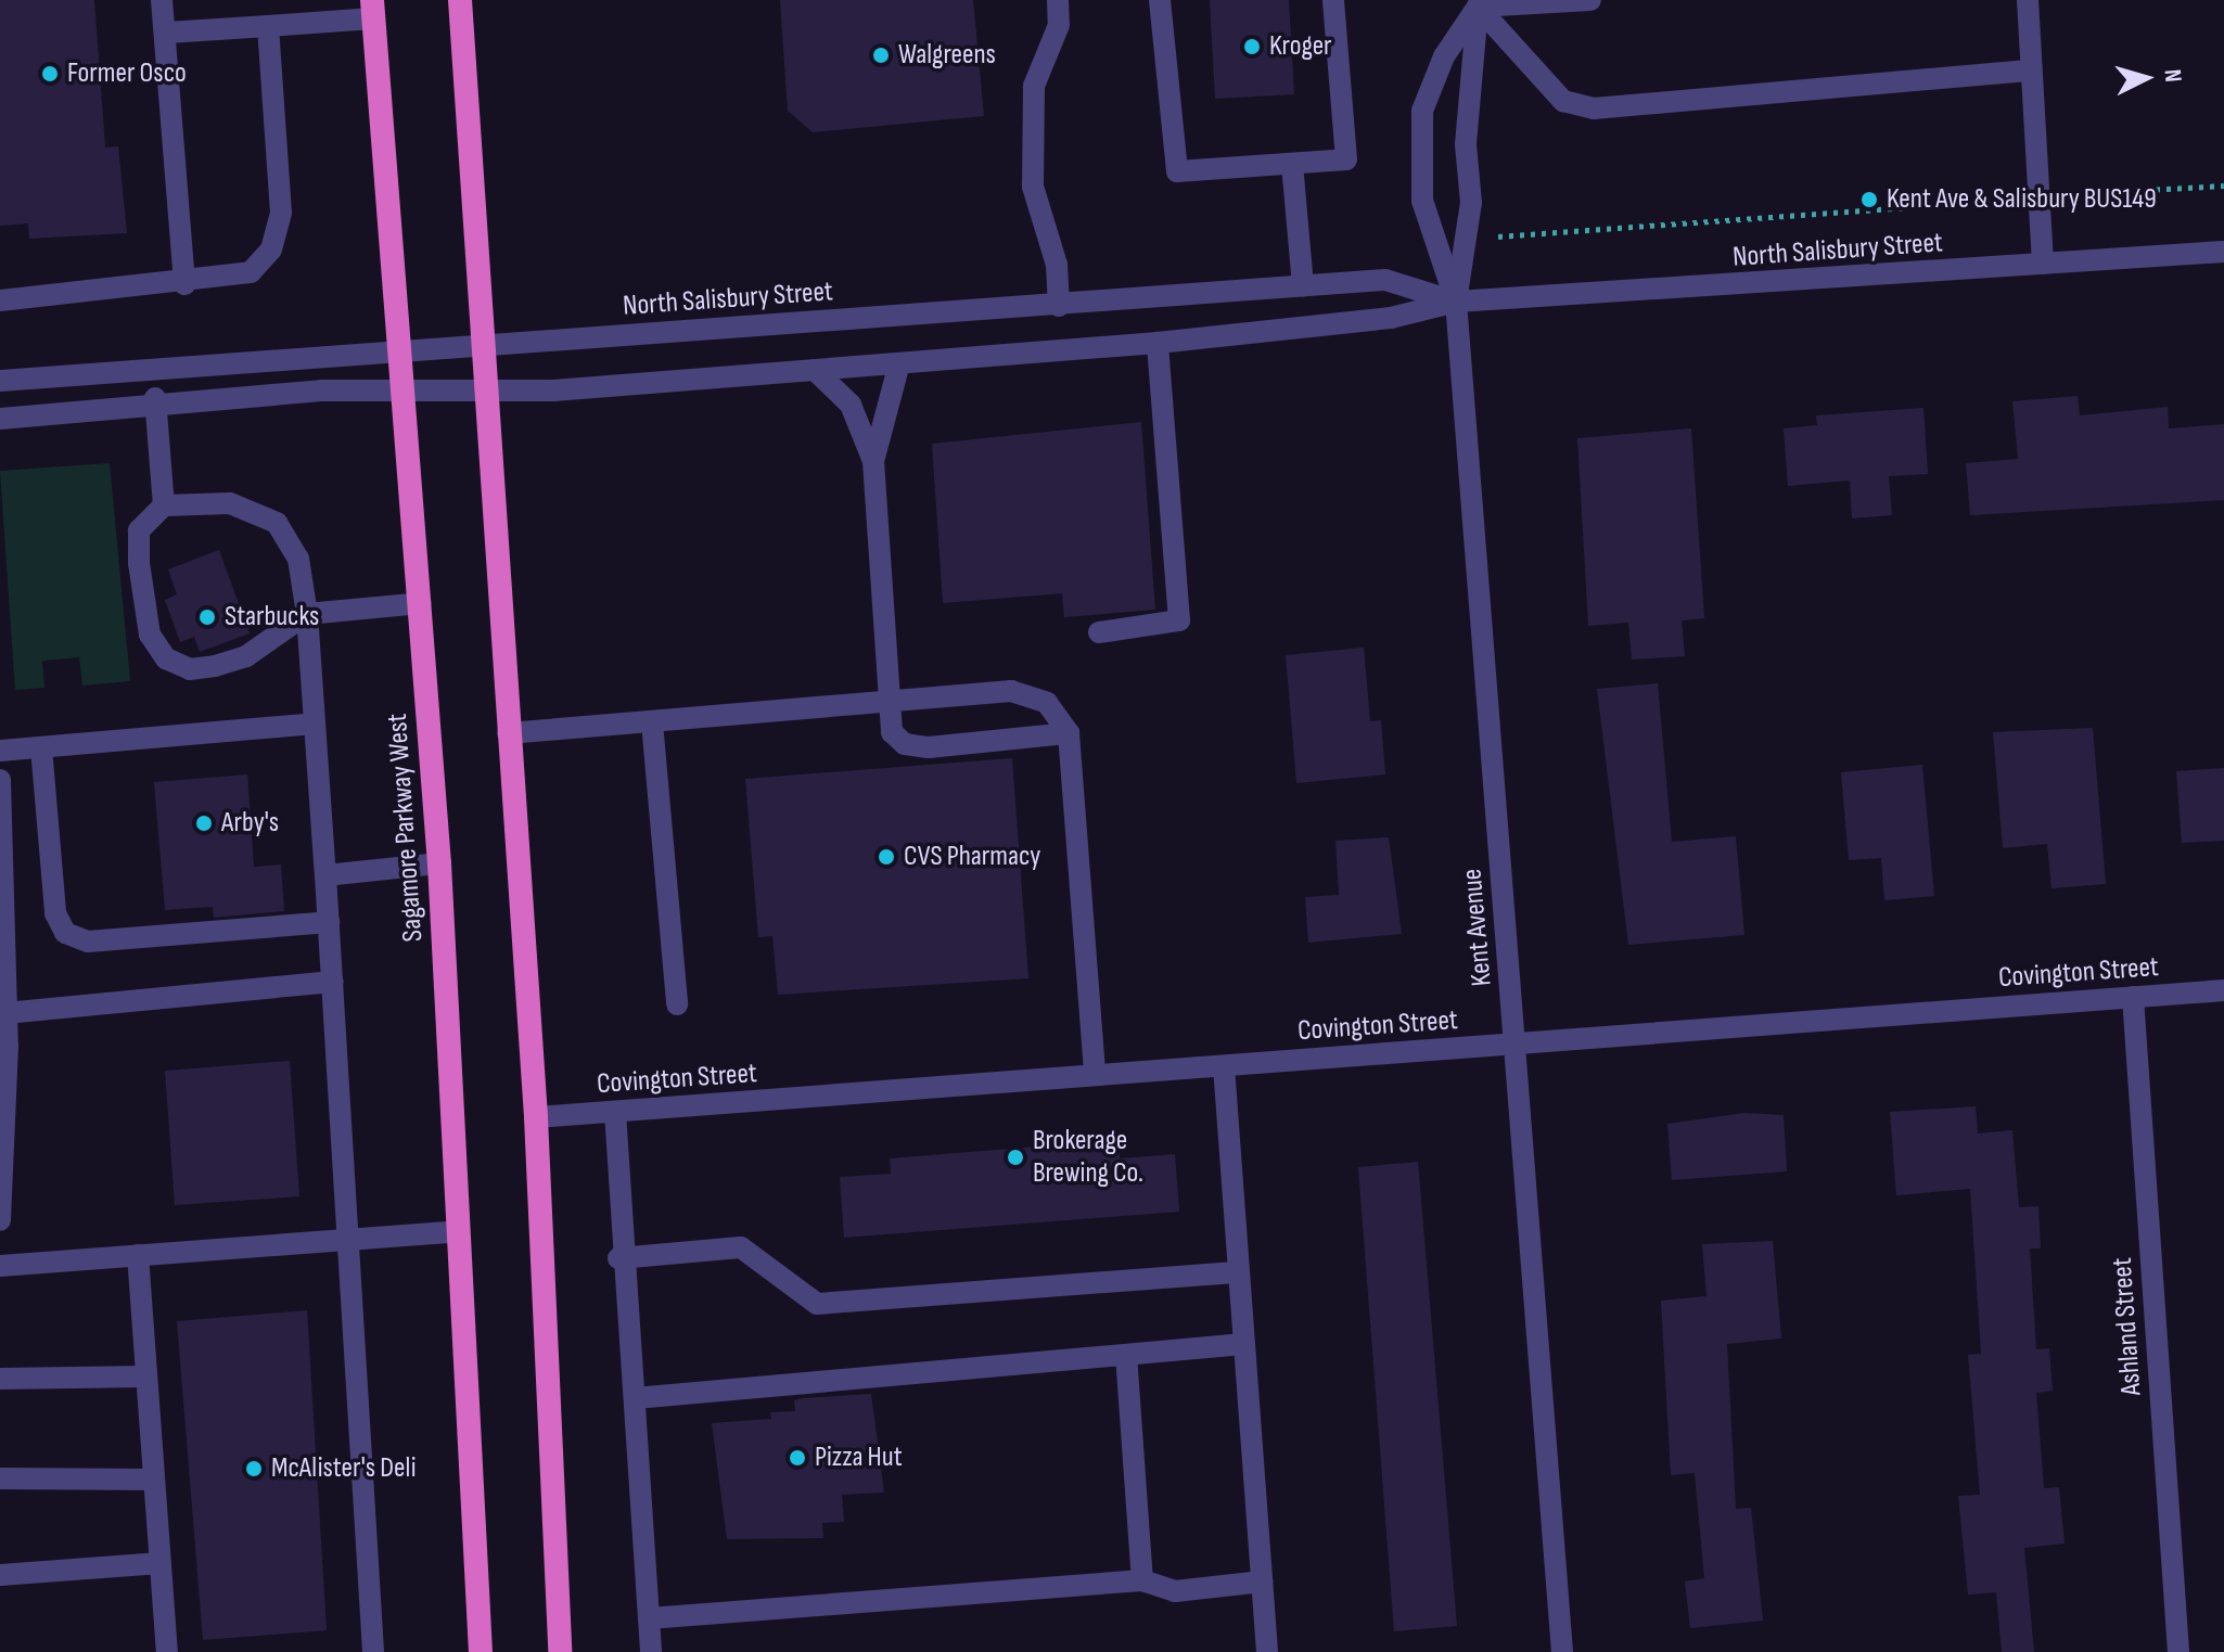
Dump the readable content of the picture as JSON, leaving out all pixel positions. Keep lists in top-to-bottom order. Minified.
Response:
{"streets":{"highway":["Sagamore Parkway West"],"street":["North Salisbury Street","Kent Avenue","Covington Street","Ashland Street"]},"crossings":[["North Salisbury Street","Sagamore Parkway West"],["North Salisbury Street","Kent Avenue"],["Kent Avenue","Covington Street"],["Covington Street","Ashland Street"]],"places":["Kroger","Walgreens","Former Osco","Kent Ave & Salisbury BUS149","Starbucks","Arby's","CVS Pharmacy","Brokerage Brewing Co.","Pizza Hut","McAlister's Deli"],"north":"right"}
